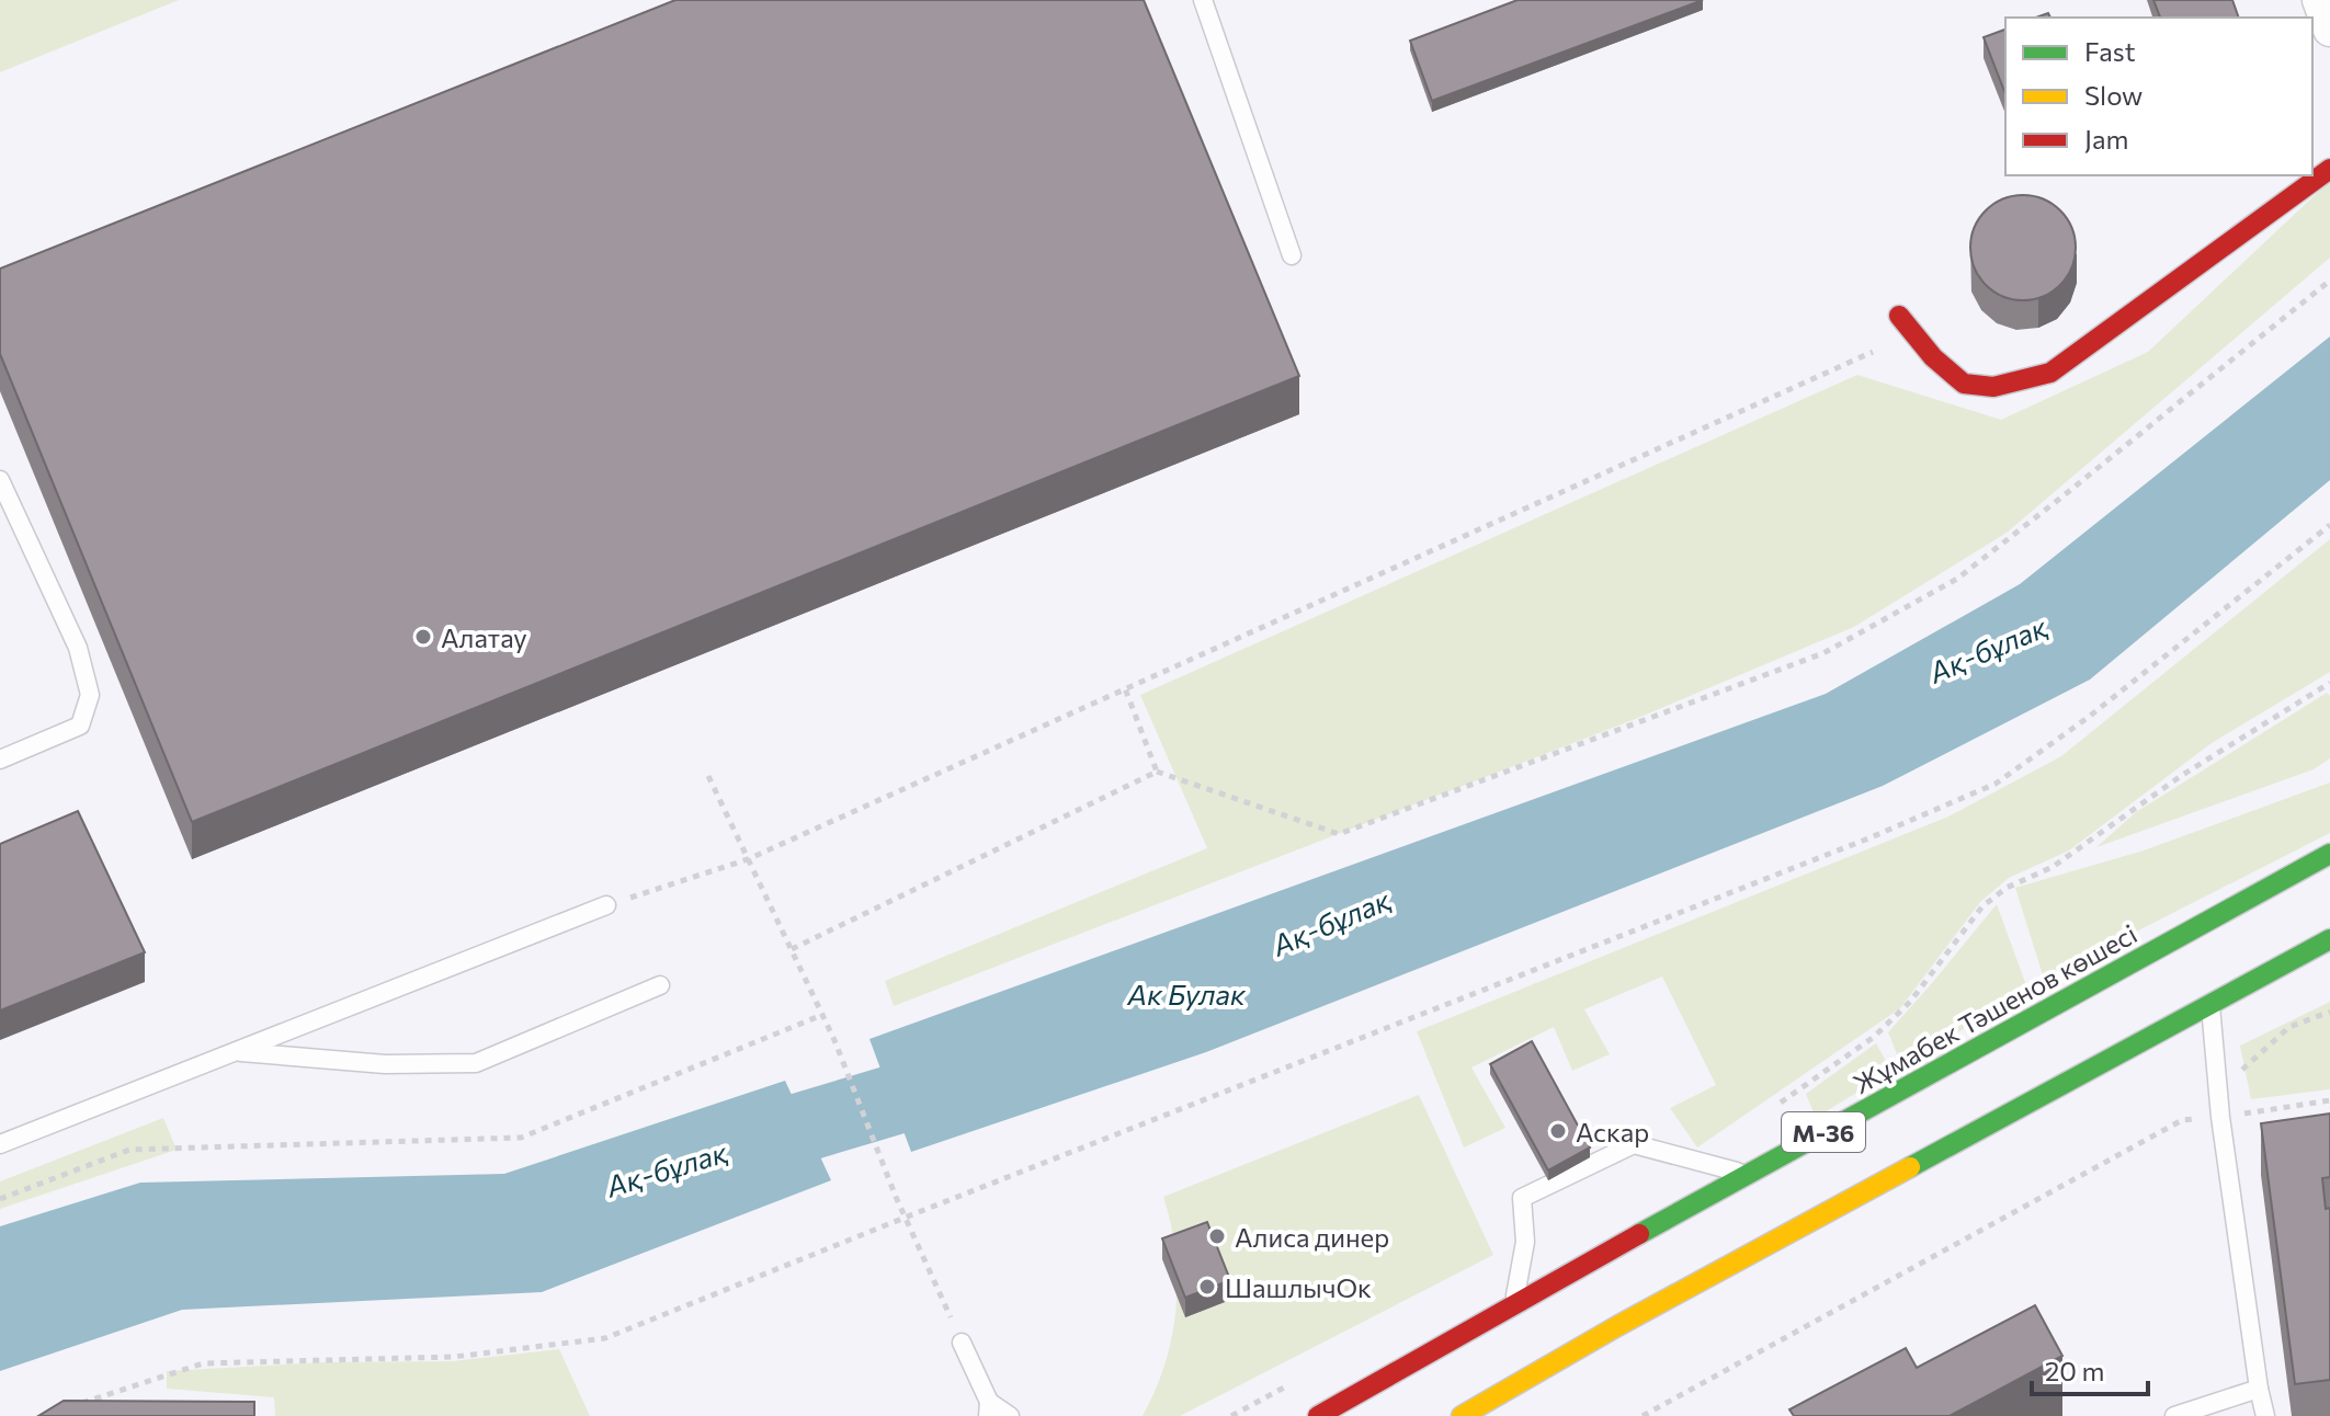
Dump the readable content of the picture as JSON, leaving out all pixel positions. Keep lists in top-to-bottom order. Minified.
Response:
{"streets":{"main road":["Жұмабек Тәшенов көшесі","M-36"]},"water":["Ақ-бұлақ","Ак Булак"],"places":["Алатау","Аскар","Алиса динер","ШашлычОк"],"legend":["Fast","Slow","Jam"],"scale_bar":"20 m"}
